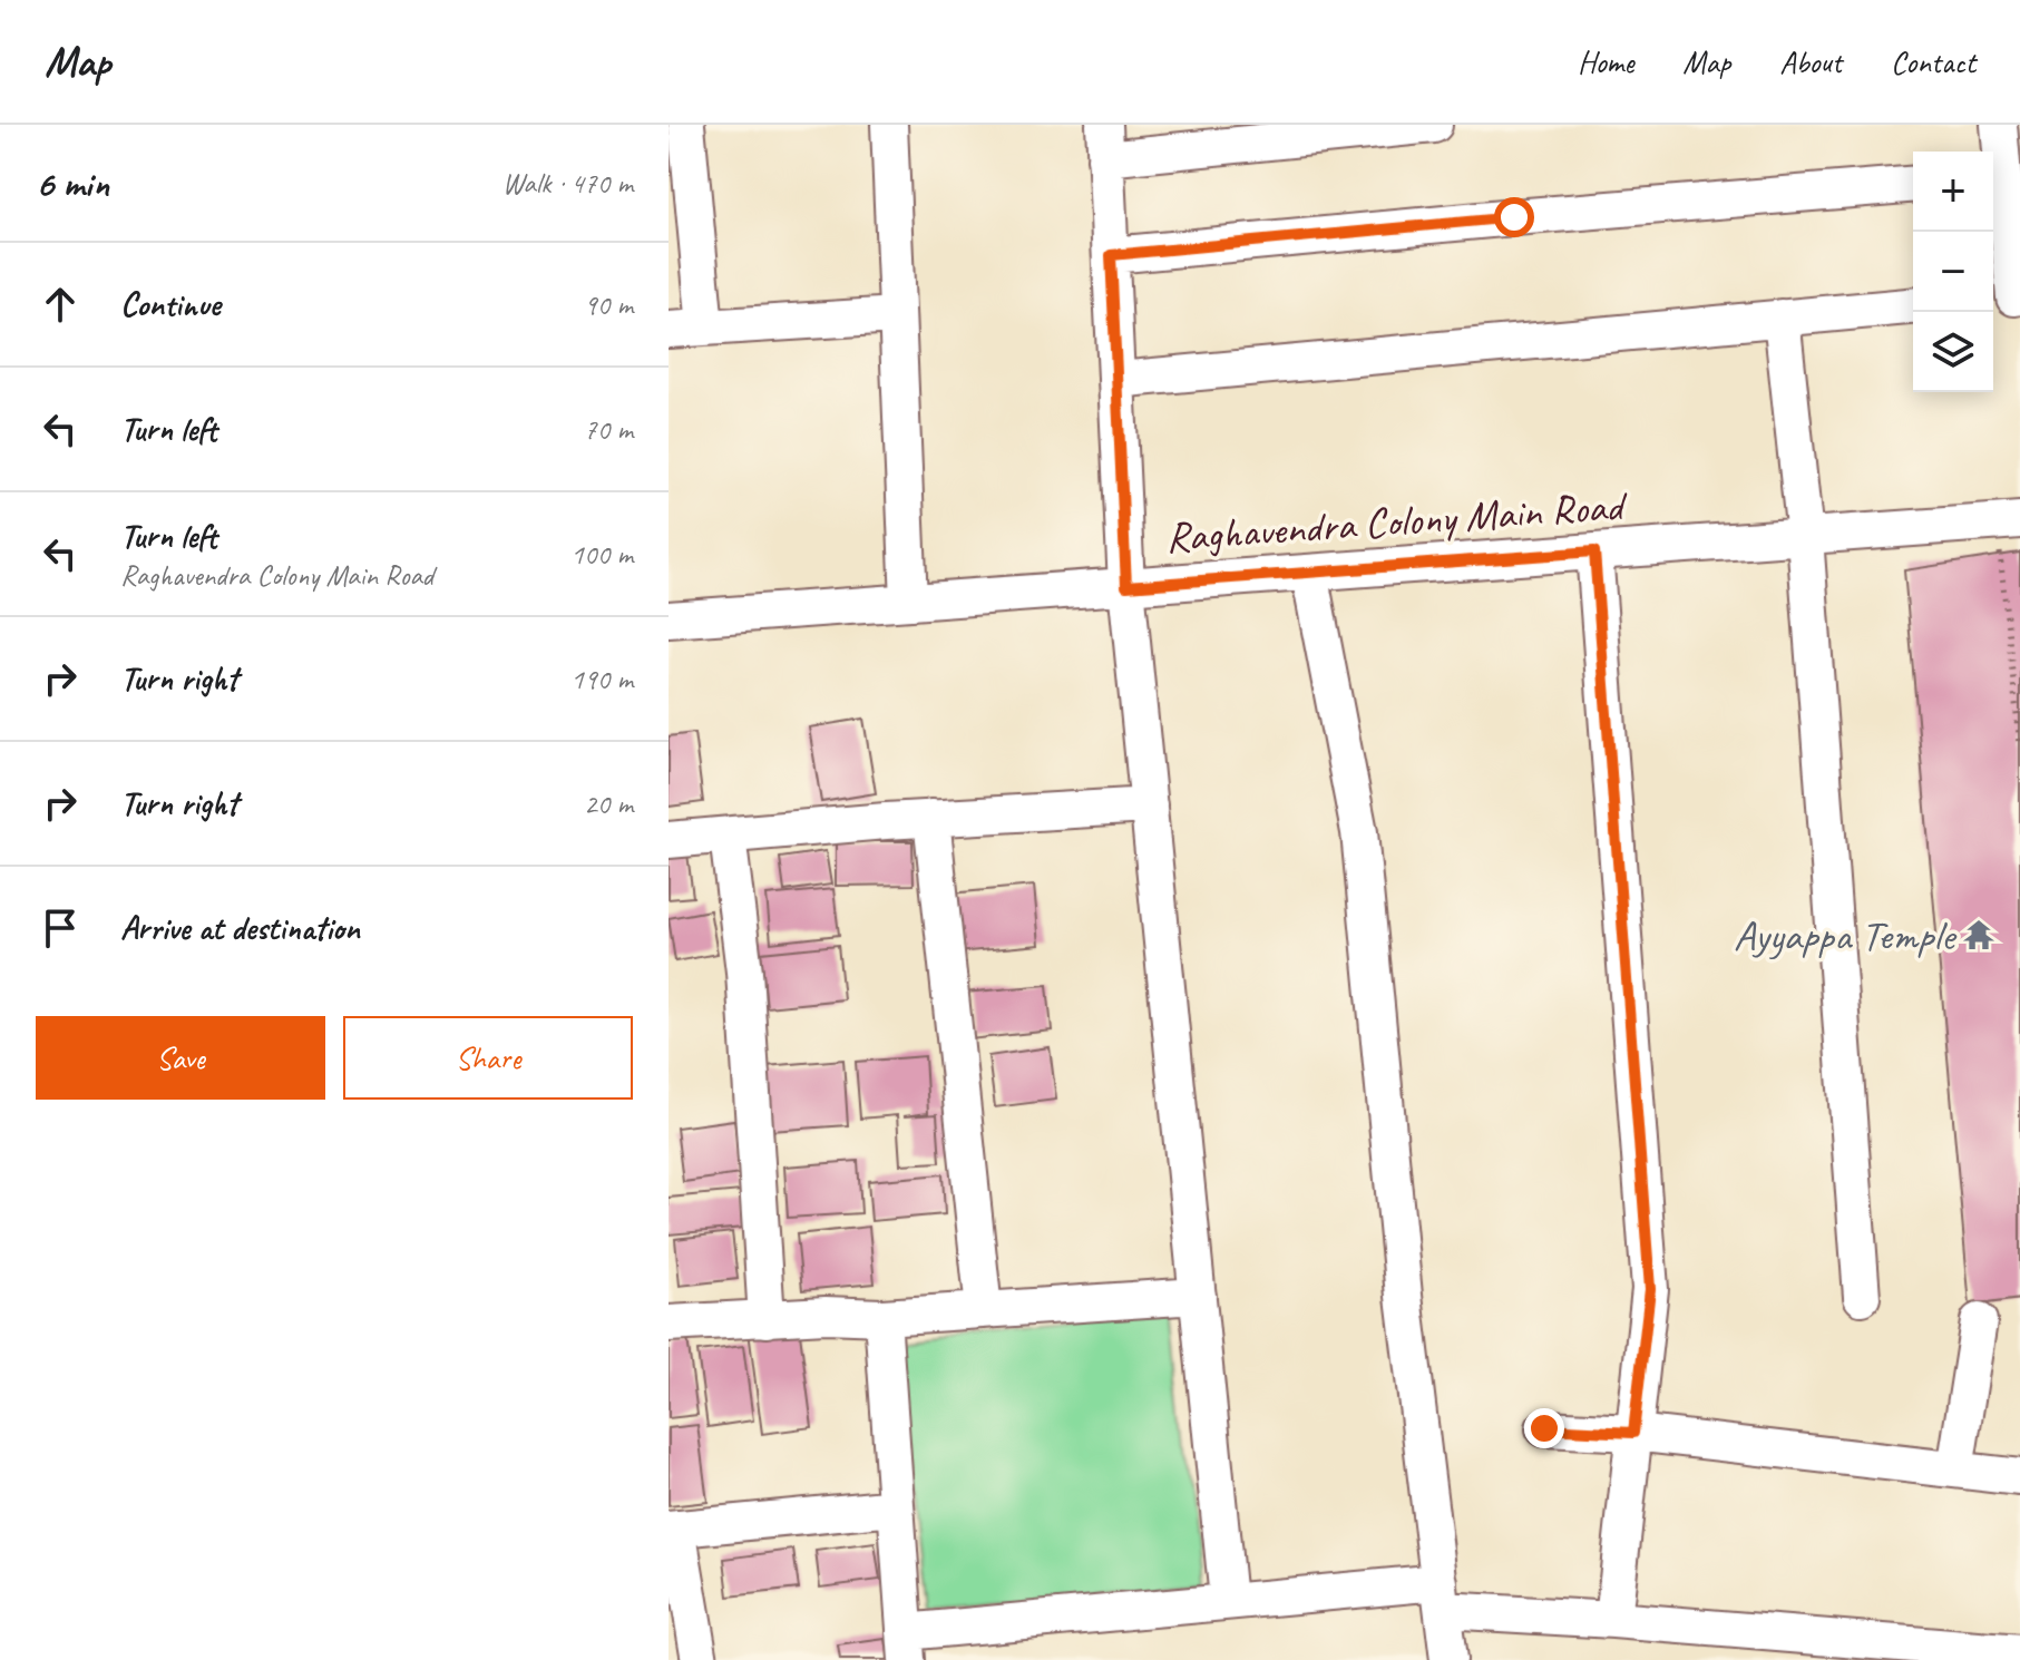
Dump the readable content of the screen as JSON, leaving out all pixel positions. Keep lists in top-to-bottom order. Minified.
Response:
{"streets":{"street":["Raghavendra Colony Main Road"]},"places":{"temple":["Ayyappa Temple"]},"page":{"header":"Map","nav":["Home","Map","About","Contact"],"heading":["6 min","Walk · 470 m"],"map_buttons":["+","−"],"list":[["Continue","90 m"],["Turn left","70 m"],["Turn left","Raghavendra Colony Main Road","100 m"],["Turn right","190 m"],["Turn right","20 m"],"Arrive at destination"],"buttons":["Save","Share"]}}
